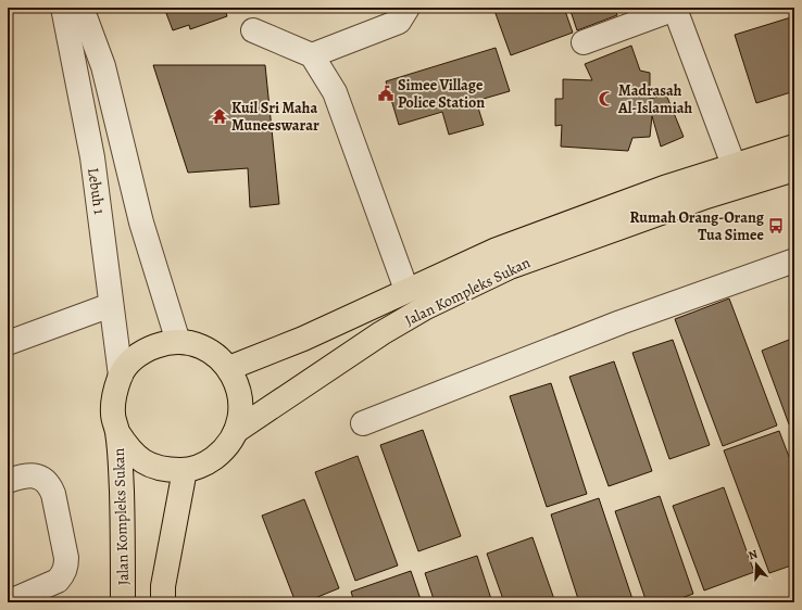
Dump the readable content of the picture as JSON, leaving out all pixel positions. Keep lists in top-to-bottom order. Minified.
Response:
{"streets":{"main road":["Jalan Kompleks Sukan"],"street":["Lebuh 1"]},"crossings":[["Lebuh 1","Jalan Kompleks Sukan"]],"places":{"public building":["Simee Village Police Station"],"mosque":["Madrasah Al-Islamiah"],"temple":["Kuil Sri Maha Muneeswarar"],"bus stop":["Rumah Orang-Orang Tua Simee"]},"north":"top"}
